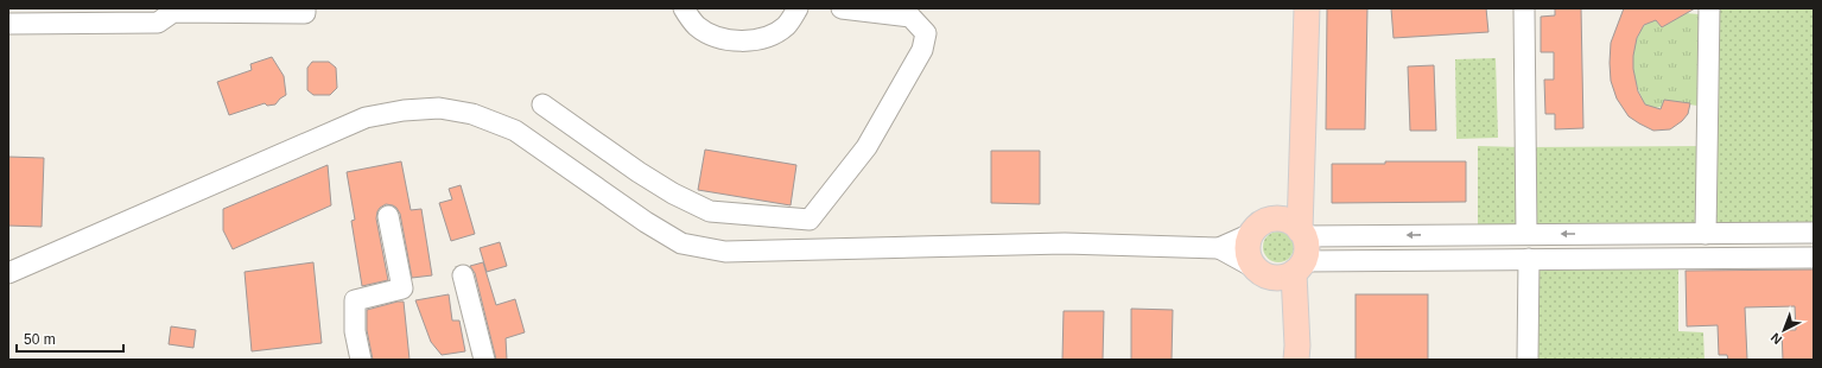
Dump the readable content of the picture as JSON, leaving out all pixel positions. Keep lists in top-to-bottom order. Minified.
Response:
{"scale_bar":"50 m","north":"bottom left"}
